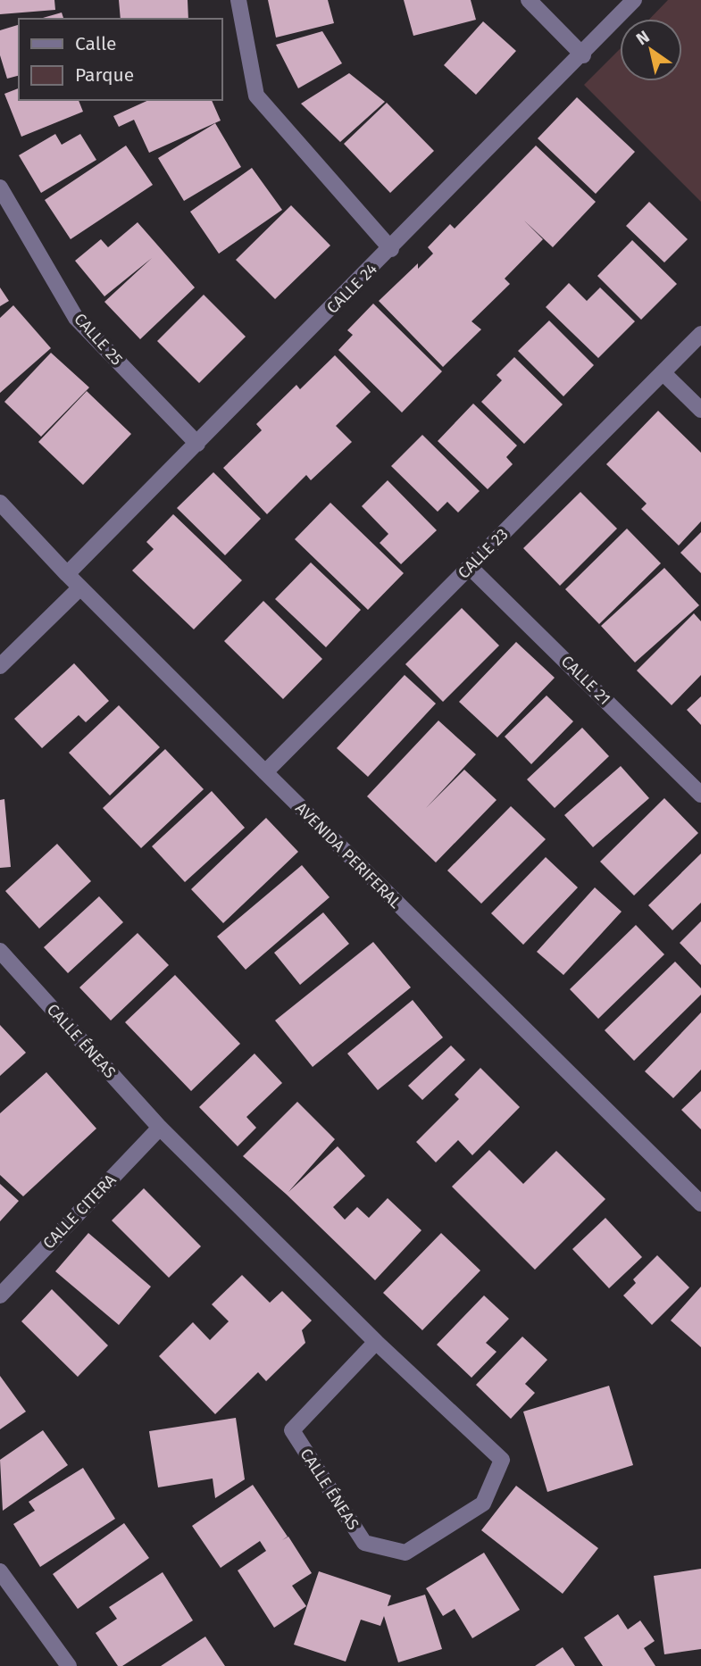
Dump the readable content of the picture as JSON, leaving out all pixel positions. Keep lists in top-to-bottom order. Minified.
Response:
{"streets":{"street":["CALLE 24","CALLE 25","CALLE 23","CALLE 21","AVENIDA PERIFERAL","CALLE ÉNEAS","CALLE CITERA"]},"crossings":[["CALLE 24","CALLE 25"],["CALLE 24","AVENIDA PERIFERAL"],["CALLE 23","CALLE 21"],["CALLE 23","AVENIDA PERIFERAL"],["CALLE ÉNEAS","CALLE CITERA"]],"legend":["Calle","Parque"],"north":"top left"}
